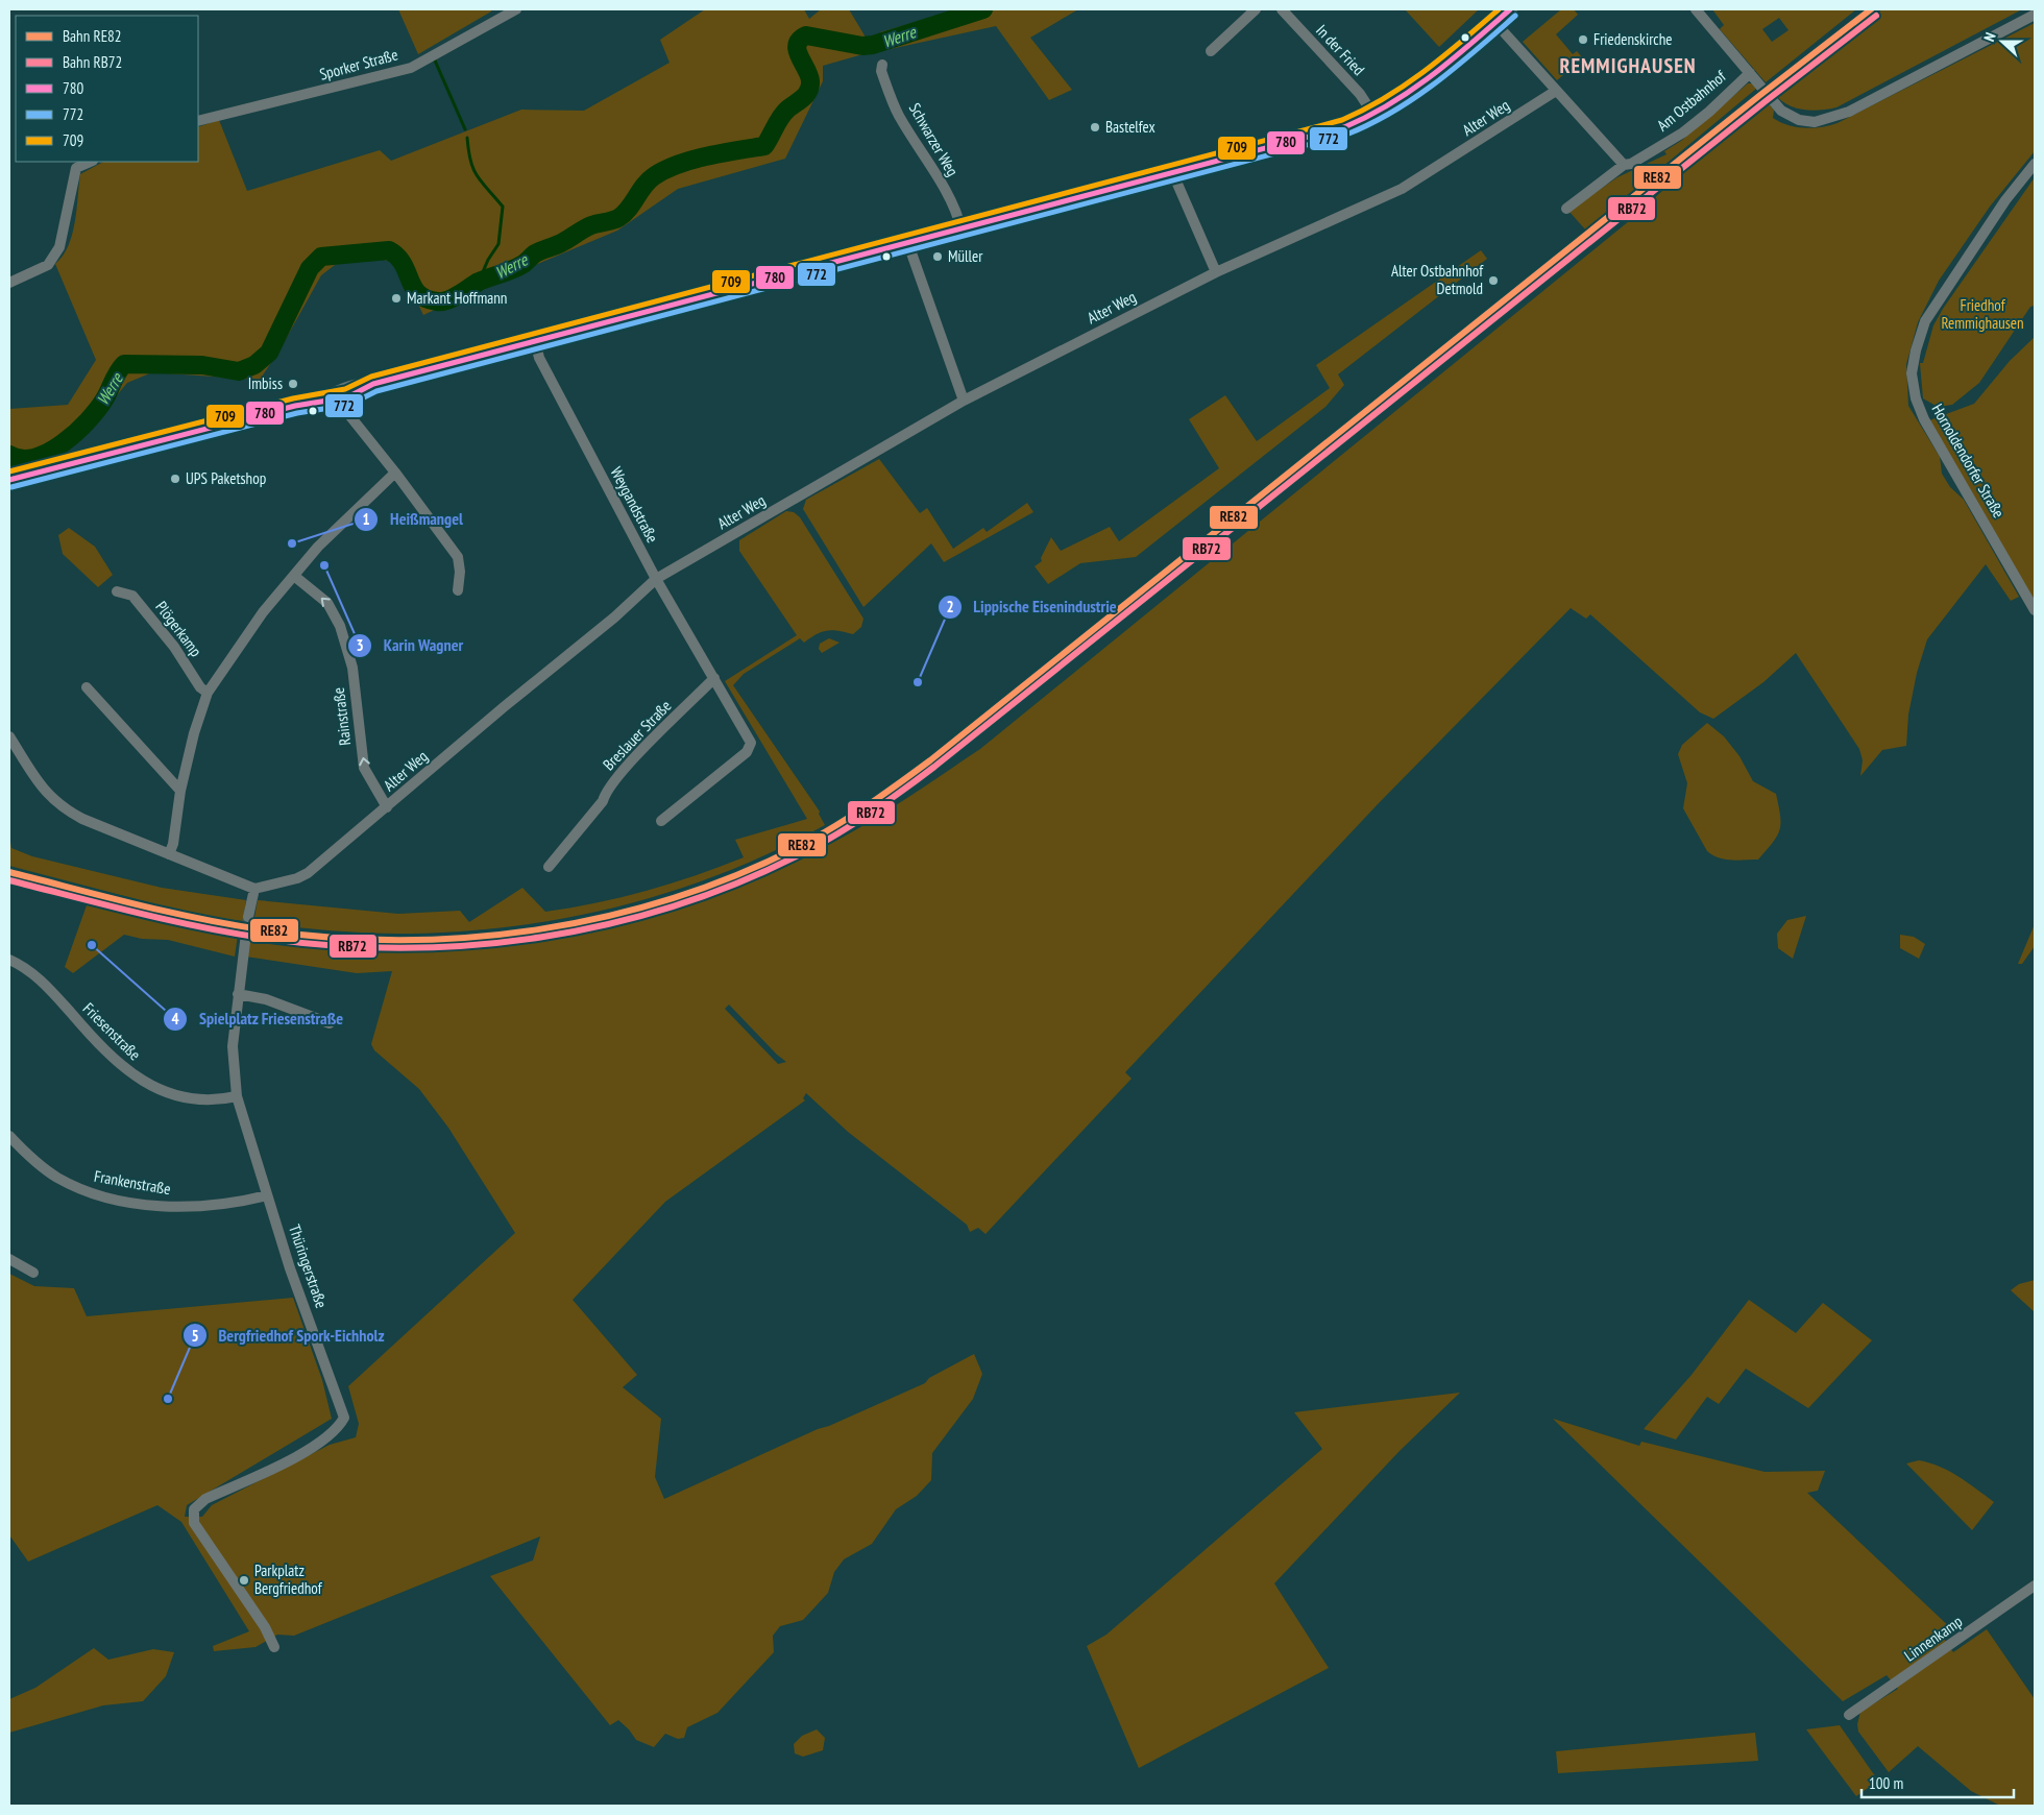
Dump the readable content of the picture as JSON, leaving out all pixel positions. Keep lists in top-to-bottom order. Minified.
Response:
{"streets":{"street":["In der Fried","Sporker Straße","Am Ostbahnhof","Alter Weg","Schwarzer Weg","Hornoldendorfer Straße","Weygandstraße","Plögerkamp","Rainstraße","Breslauer Straße","Friesenstraße","Frankenstraße","Thüringerstraße","Linnenkamp"]},"crossings":[["Alter Weg","Weygandstraße"],["Alter Weg","Rainstraße"],["Weygandstraße","Breslauer Straße"],["Friesenstraße","Thüringerstraße"],["Frankenstraße","Thüringerstraße"]],"one_way":["Rainstraße"],"districts":["REMMIGHAUSEN"],"water":["Werre"],"parks":["Friedhof Remmighausen"],"places":["Friedenskirche","Bastelfex","Müller","Alter Ostbahnhof Detmold","Markant Hoffmann","Imbiss","UPS Paketshop","Heißmangel","Karin Wagner","Lippische Eisenindustrie","Spielplatz Friesenstraße","Bergfriedhof Spork-Eichholz","Parkplatz Bergfriedhof"],"lines":["rail line RE82","transit line 780","transit line 709","rail line RB72","transit line 772"],"legend":["Bahn RE82","Bahn RB72","780","772","709"],"scale_bar":"100 m","north":"left"}
